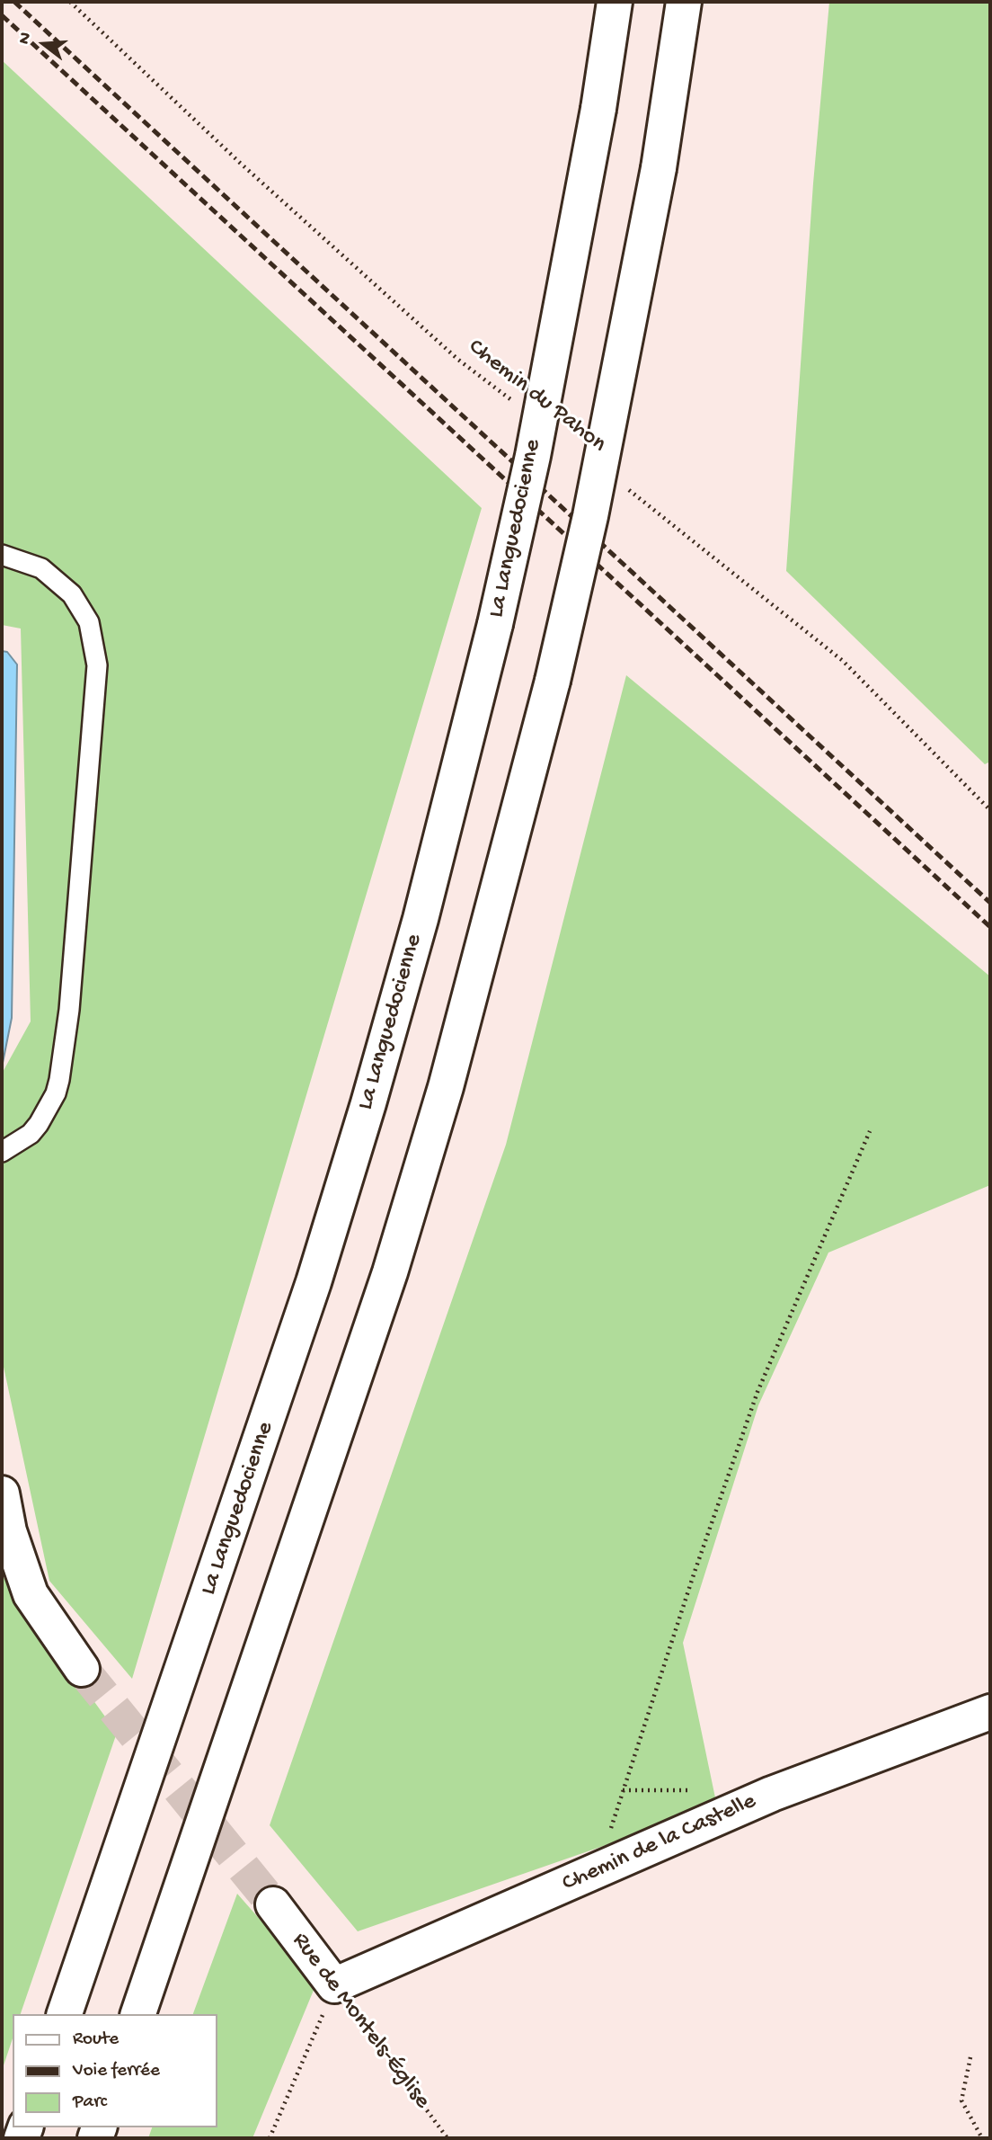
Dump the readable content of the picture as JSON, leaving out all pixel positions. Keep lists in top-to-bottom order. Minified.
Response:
{"streets":{"main road":["La Languedocienne","Chemin de la Castelle","Rue de Montels-Église"],"path":["Chemin du Pahon"]},"crossings":[["Chemin de la Castelle","Rue de Montels-Église"]],"legend":["Route","Voie ferrée","Parc"],"north":"left"}
